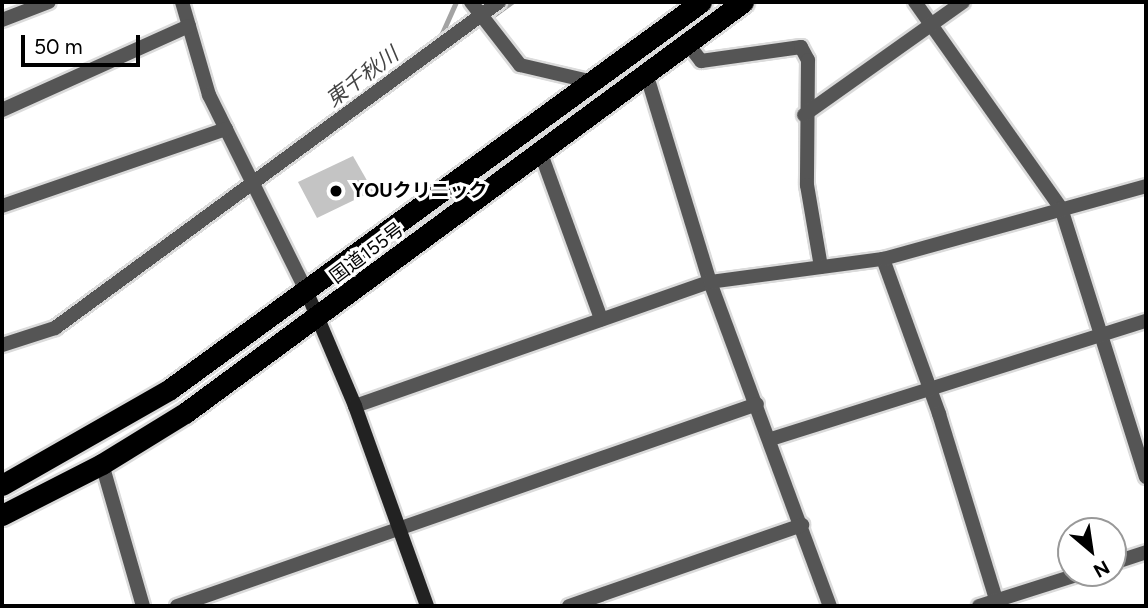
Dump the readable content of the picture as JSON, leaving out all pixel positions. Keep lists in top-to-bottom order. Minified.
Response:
{"streets":{"highway":["国道155号"]},"water":["東千秋川"],"places":["YOUクリニック"],"scale_bar":"50 m","north":"bottom right"}
